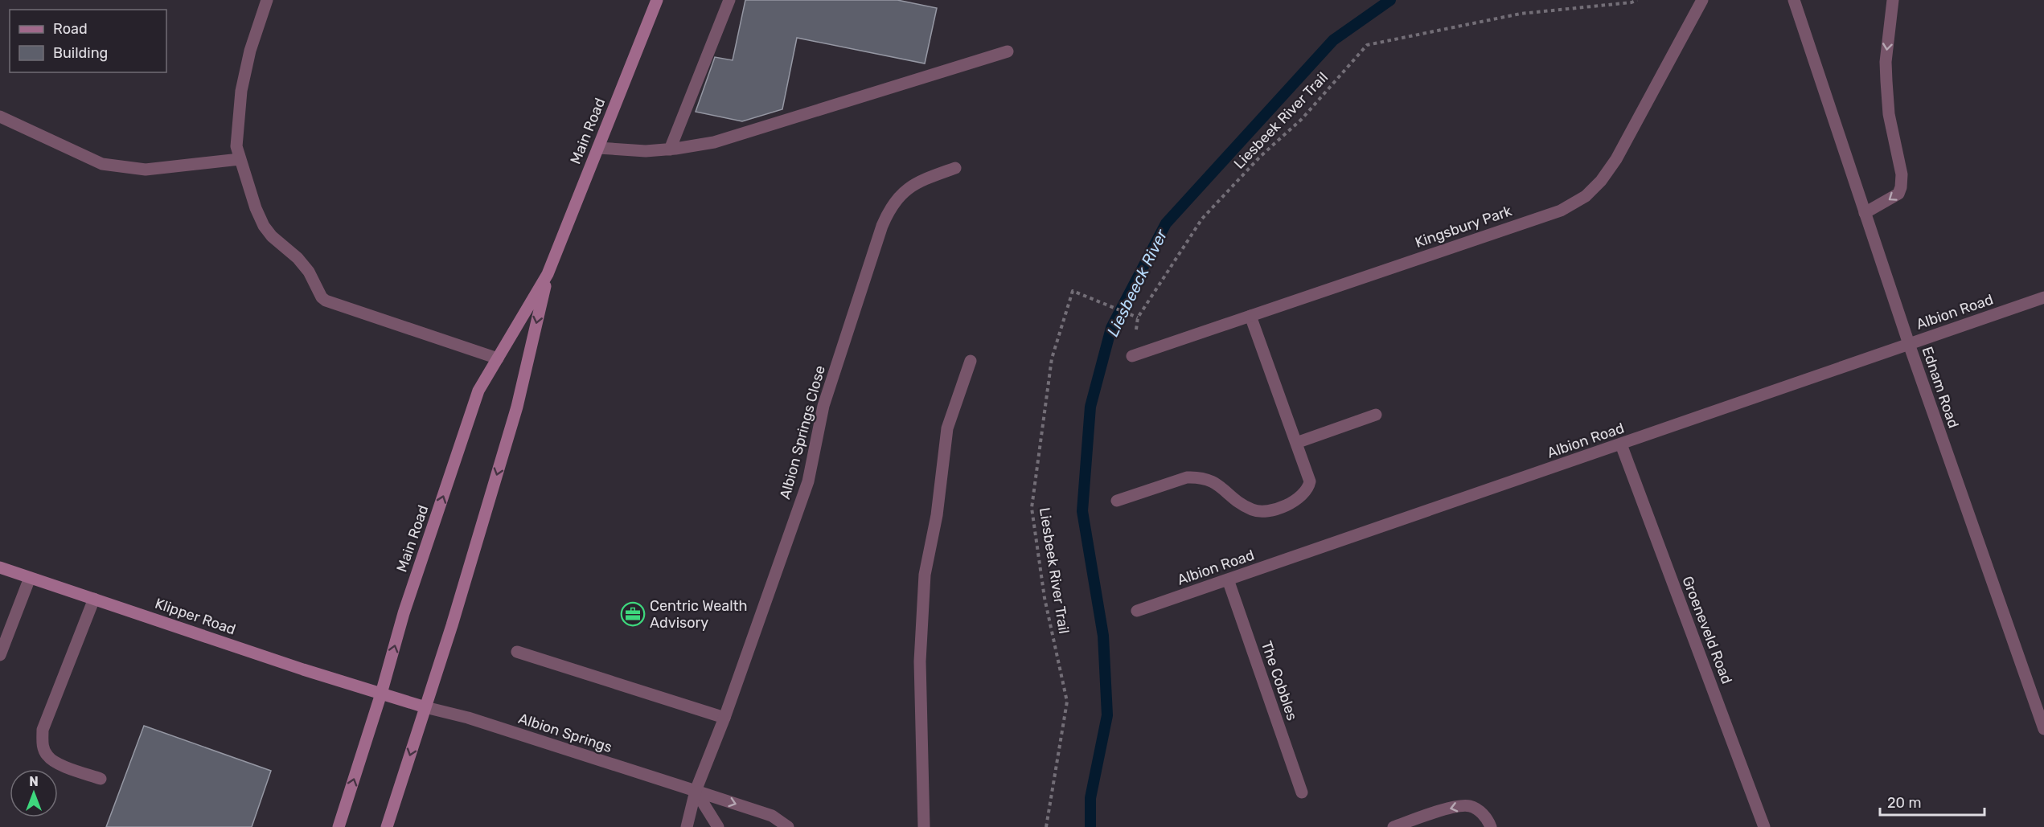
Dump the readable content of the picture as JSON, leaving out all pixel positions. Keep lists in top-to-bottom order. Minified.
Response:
{"streets":{"main road":["Main Road","Klipper Road"],"street":["Kingsbury Park","Albion Road","Ednam Road","Albion Springs Close","Groeneveld Road","The Cobbles","Albion Springs"],"path":["Liesbeek River Trail"]},"crossings":[["Main Road","Klipper Road"],["Main Road","Albion Springs"],["Albion Road","Ednam Road"],["Albion Road","Groeneveld Road"],["Albion Road","The Cobbles"],["Albion Springs Close","Albion Springs"],["Klipper Road","Albion Springs"]],"water":["Liesbeeck River"],"places":{"office":["Centric Wealth Advisory"]},"legend":["Road","Building"],"scale_bar":"20 m","north":"top"}
